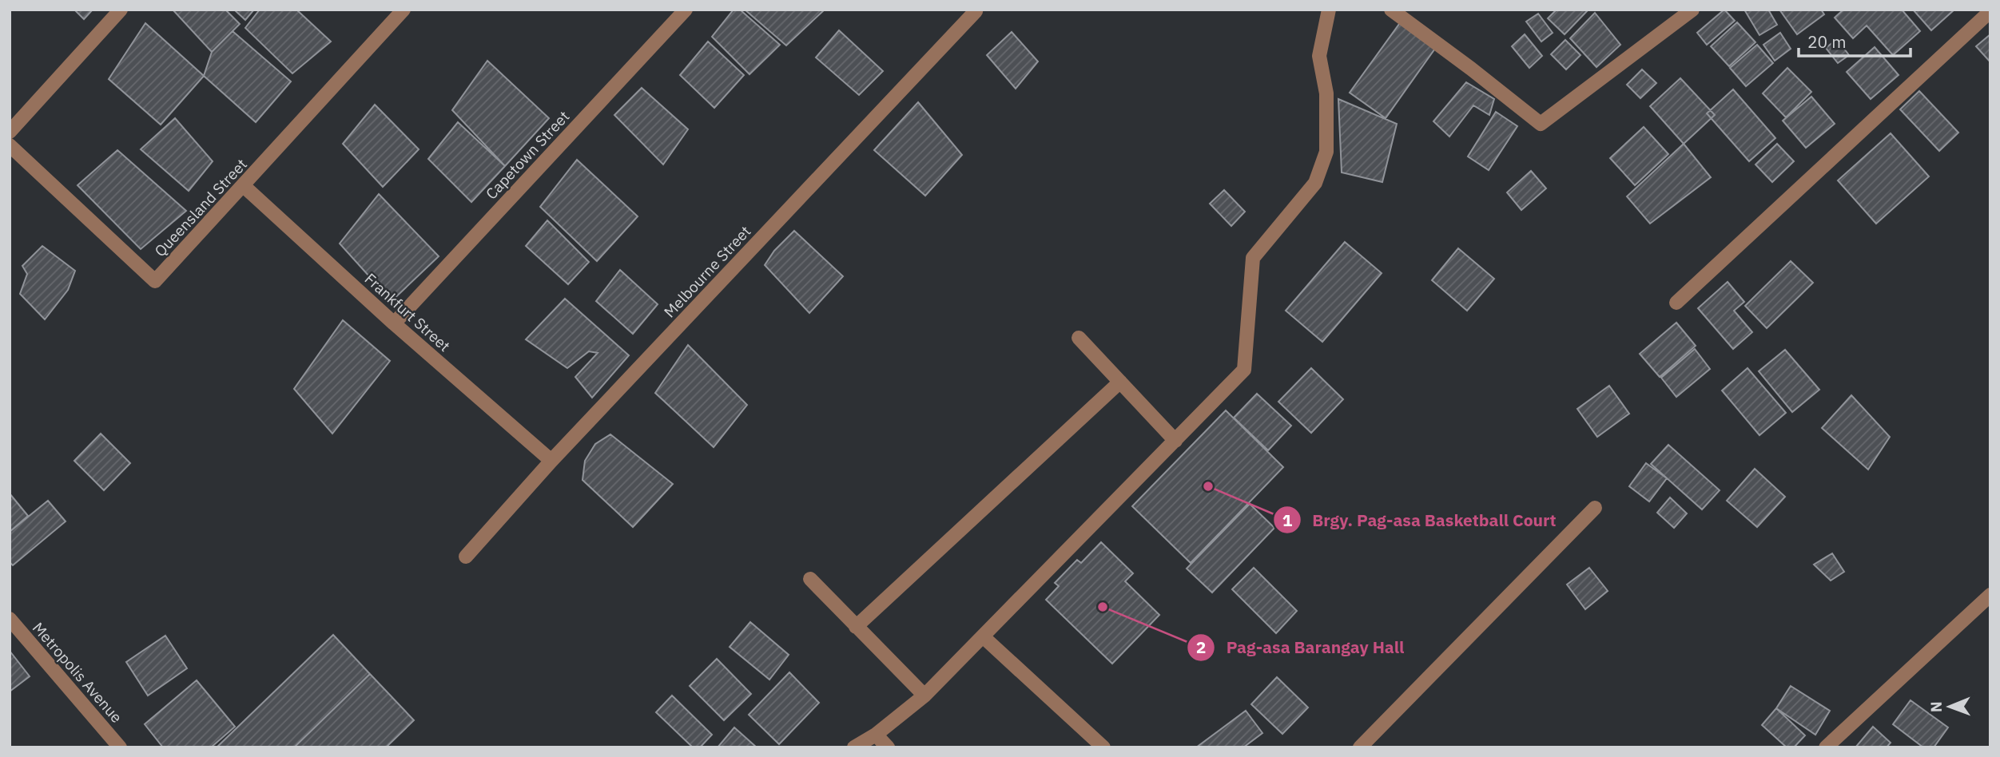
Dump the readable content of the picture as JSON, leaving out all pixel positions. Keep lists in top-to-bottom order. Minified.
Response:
{"streets":{"street":["Capetown Street","Queensland Street","Melbourne Street","Frankfurt Street","Metropolis Avenue"]},"crossings":[["Capetown Street","Frankfurt Street"],["Queensland Street","Frankfurt Street"],["Melbourne Street","Frankfurt Street"]],"places":["Brgy. Pag-asa Basketball Court","Pag-asa Barangay Hall"],"scale_bar":"20 m","north":"left"}
